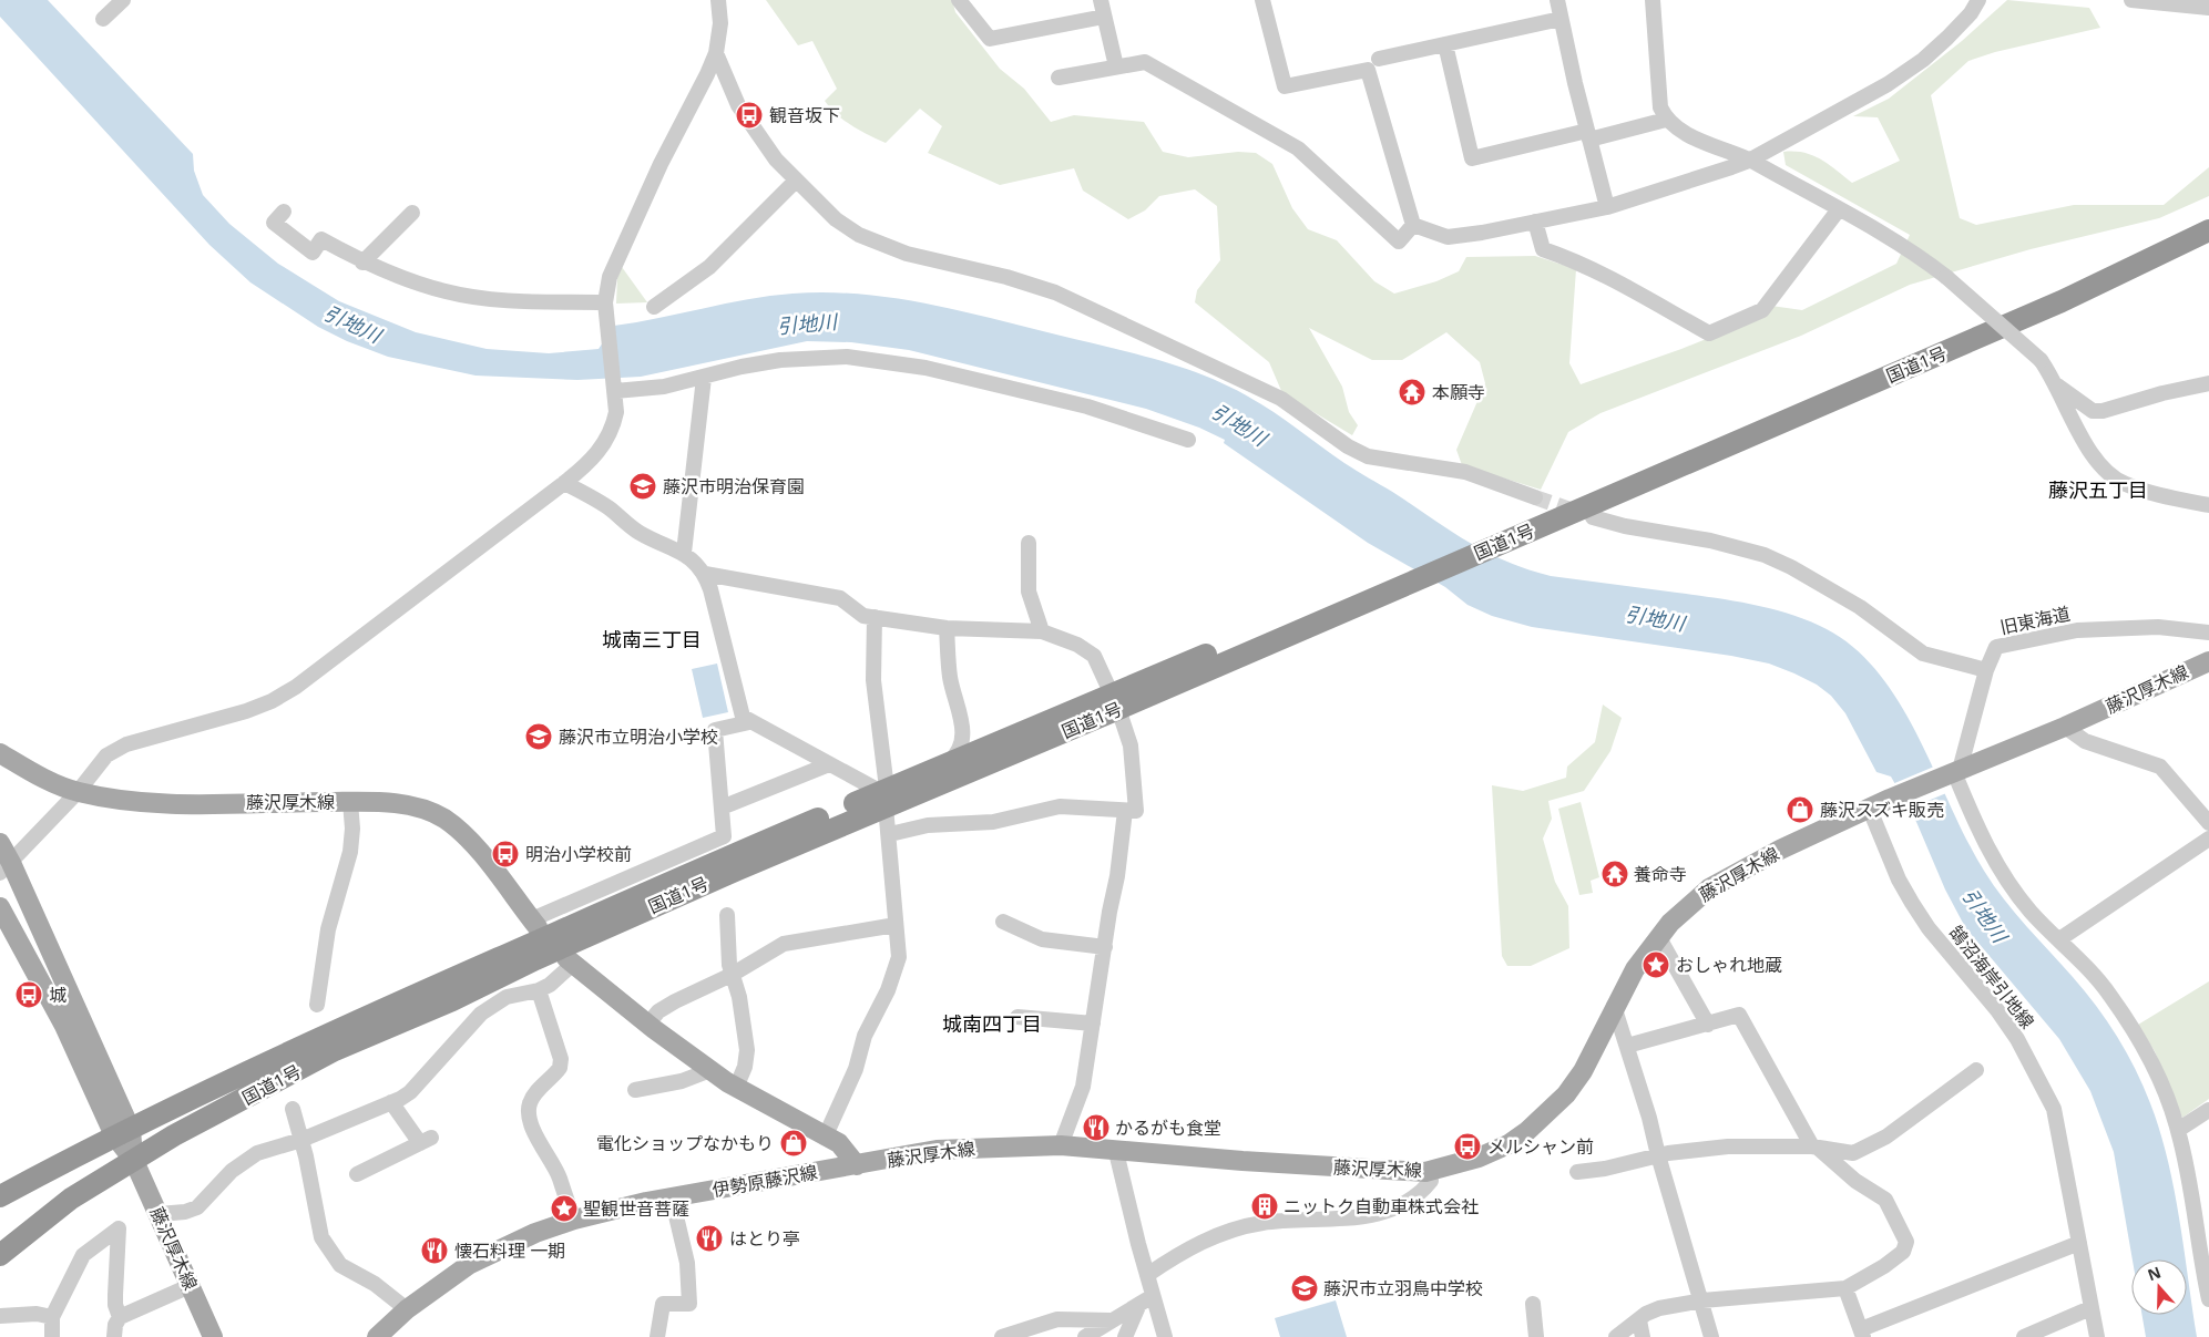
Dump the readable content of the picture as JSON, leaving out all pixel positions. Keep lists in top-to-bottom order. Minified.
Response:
{"streets":{"highway":["国道1号"],"main road":["藤沢厚木線","伊勢原藤沢線"],"street":["旧東海道","鵠沼海岸引地線"]},"crossings":[["国道1号","藤沢厚木線"],["旧東海道","藤沢厚木線"],["藤沢厚木線","鵠沼海岸引地線"],["藤沢厚木線","伊勢原藤沢線"]],"districts":["藤沢五丁目","城南三丁目","城南四丁目"],"water":["引地川"],"places":{"bus stop":["観音坂下","明治小学校前","城","メルシャン前"],"temple":["本願寺","養命寺"],"school or university":["藤沢市明治保育園","藤沢市立明治小学校","藤沢市立羽鳥中学校"],"shop":["藤沢スズキ販売","電化ショップなかもり"],"place":["おしゃれ地蔵","聖観世音菩薩"],"restaurant":["かるがも食堂","はとり亭","懐石料理 一期"],"building":["ニットク自動車株式会社"]},"north":"top"}
